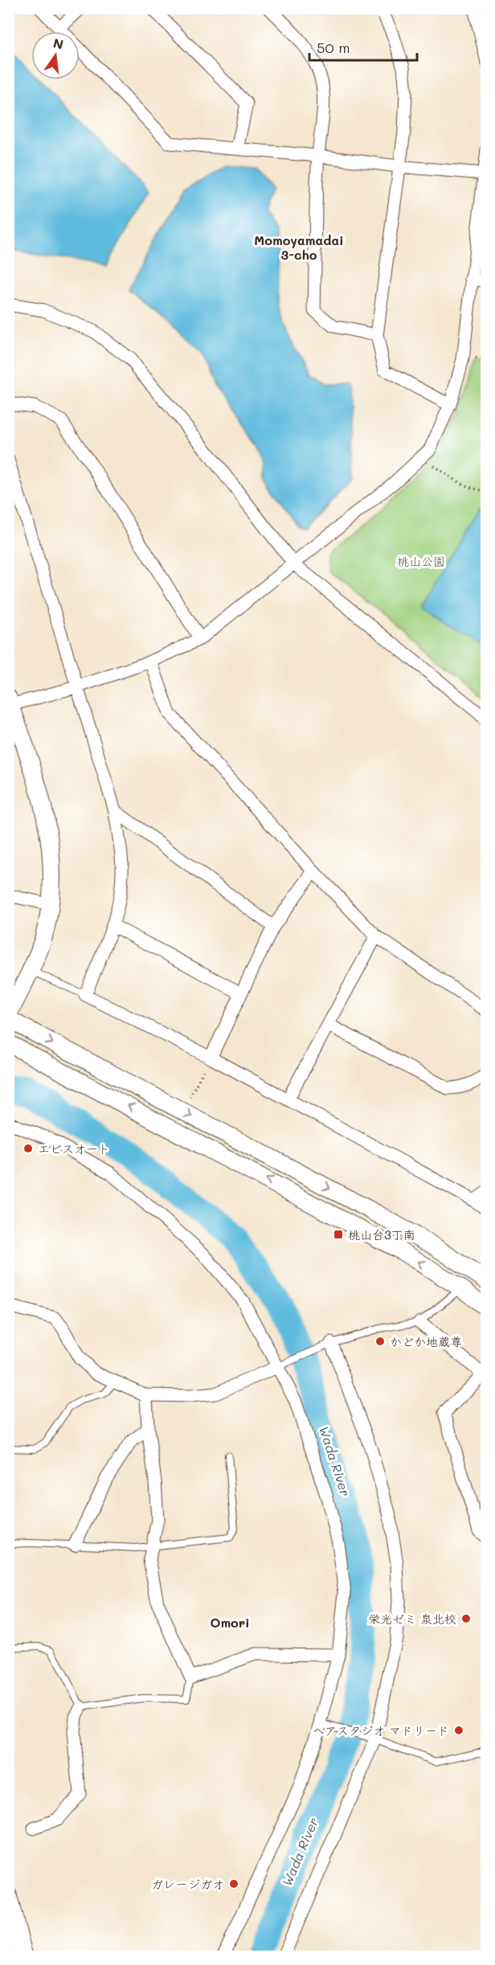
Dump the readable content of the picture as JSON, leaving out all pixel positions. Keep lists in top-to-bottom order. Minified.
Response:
{"districts":["Momoyamadai 3-cho","Omori"],"water":["Wada River"],"parks":["桃山公園"],"places":{"other":["エビスオート","かどか地蔵尊","栄光ゼミ 泉北校","ヘアスタジオ マドリード","ガレージガオ"],"transit":["桃山台3丁南"]},"scale_bar":"50 m","north":"top"}
